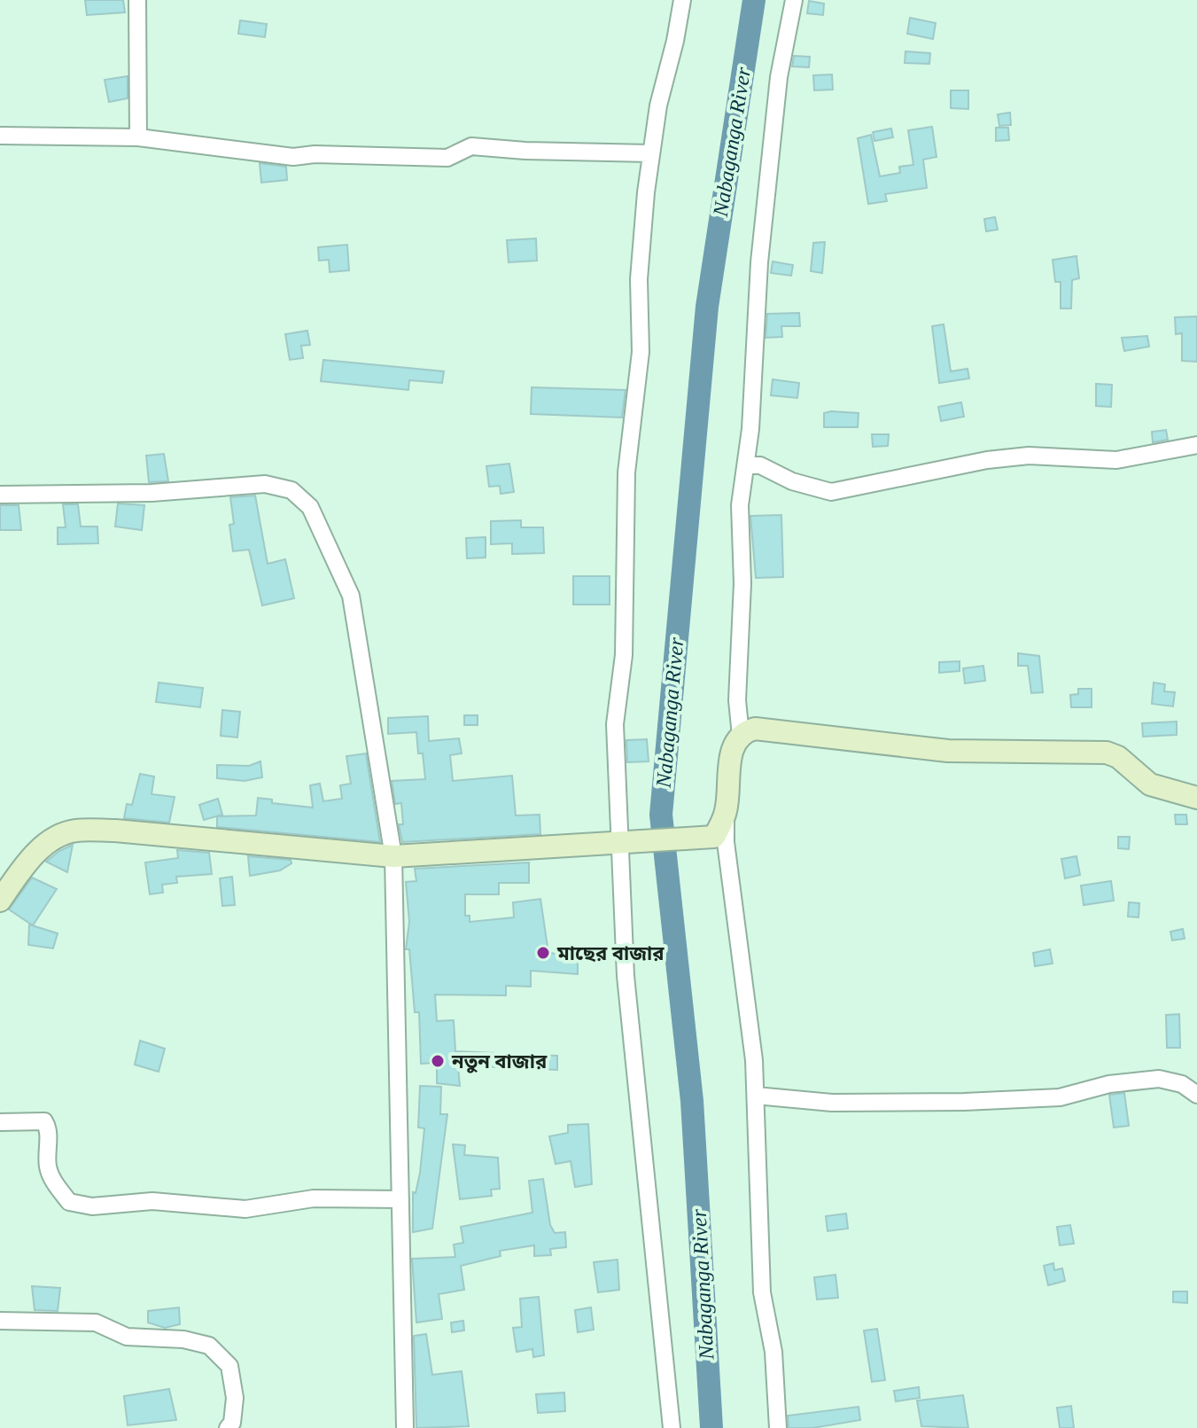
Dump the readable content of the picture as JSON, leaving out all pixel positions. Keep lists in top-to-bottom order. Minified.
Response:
{"water":["Nabaganga River"],"places":["মাছের বাজার","নতুন বাজার"]}
